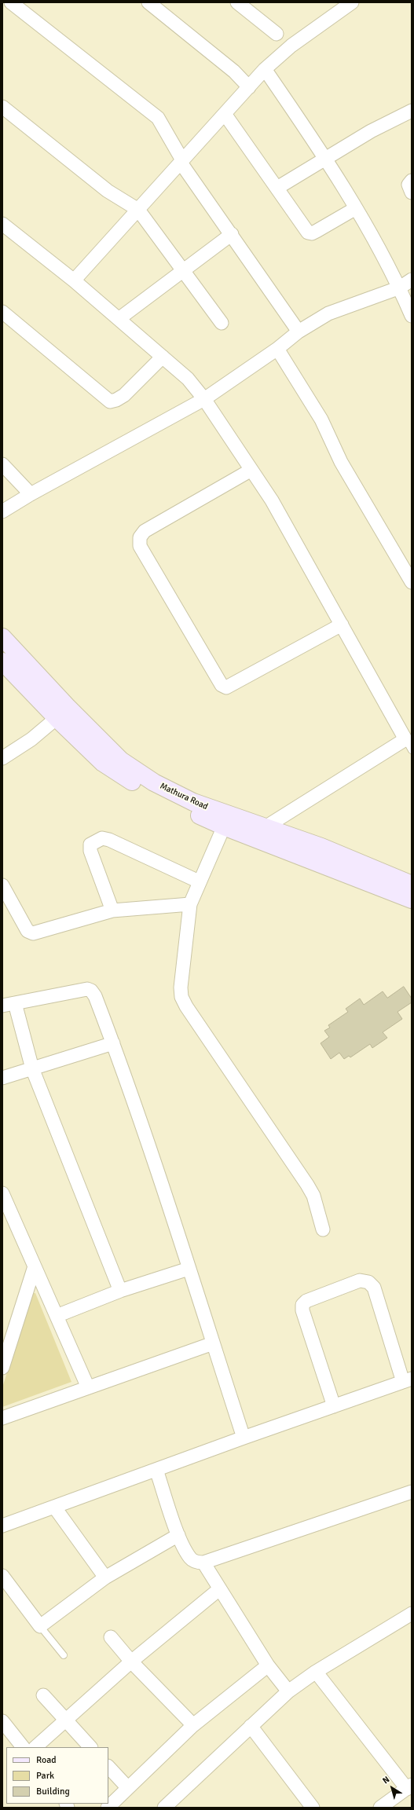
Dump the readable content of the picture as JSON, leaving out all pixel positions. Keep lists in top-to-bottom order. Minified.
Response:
{"streets":{"main road":["Mathura Road"]},"legend":["Road","Park","Building"],"north":"top left"}
